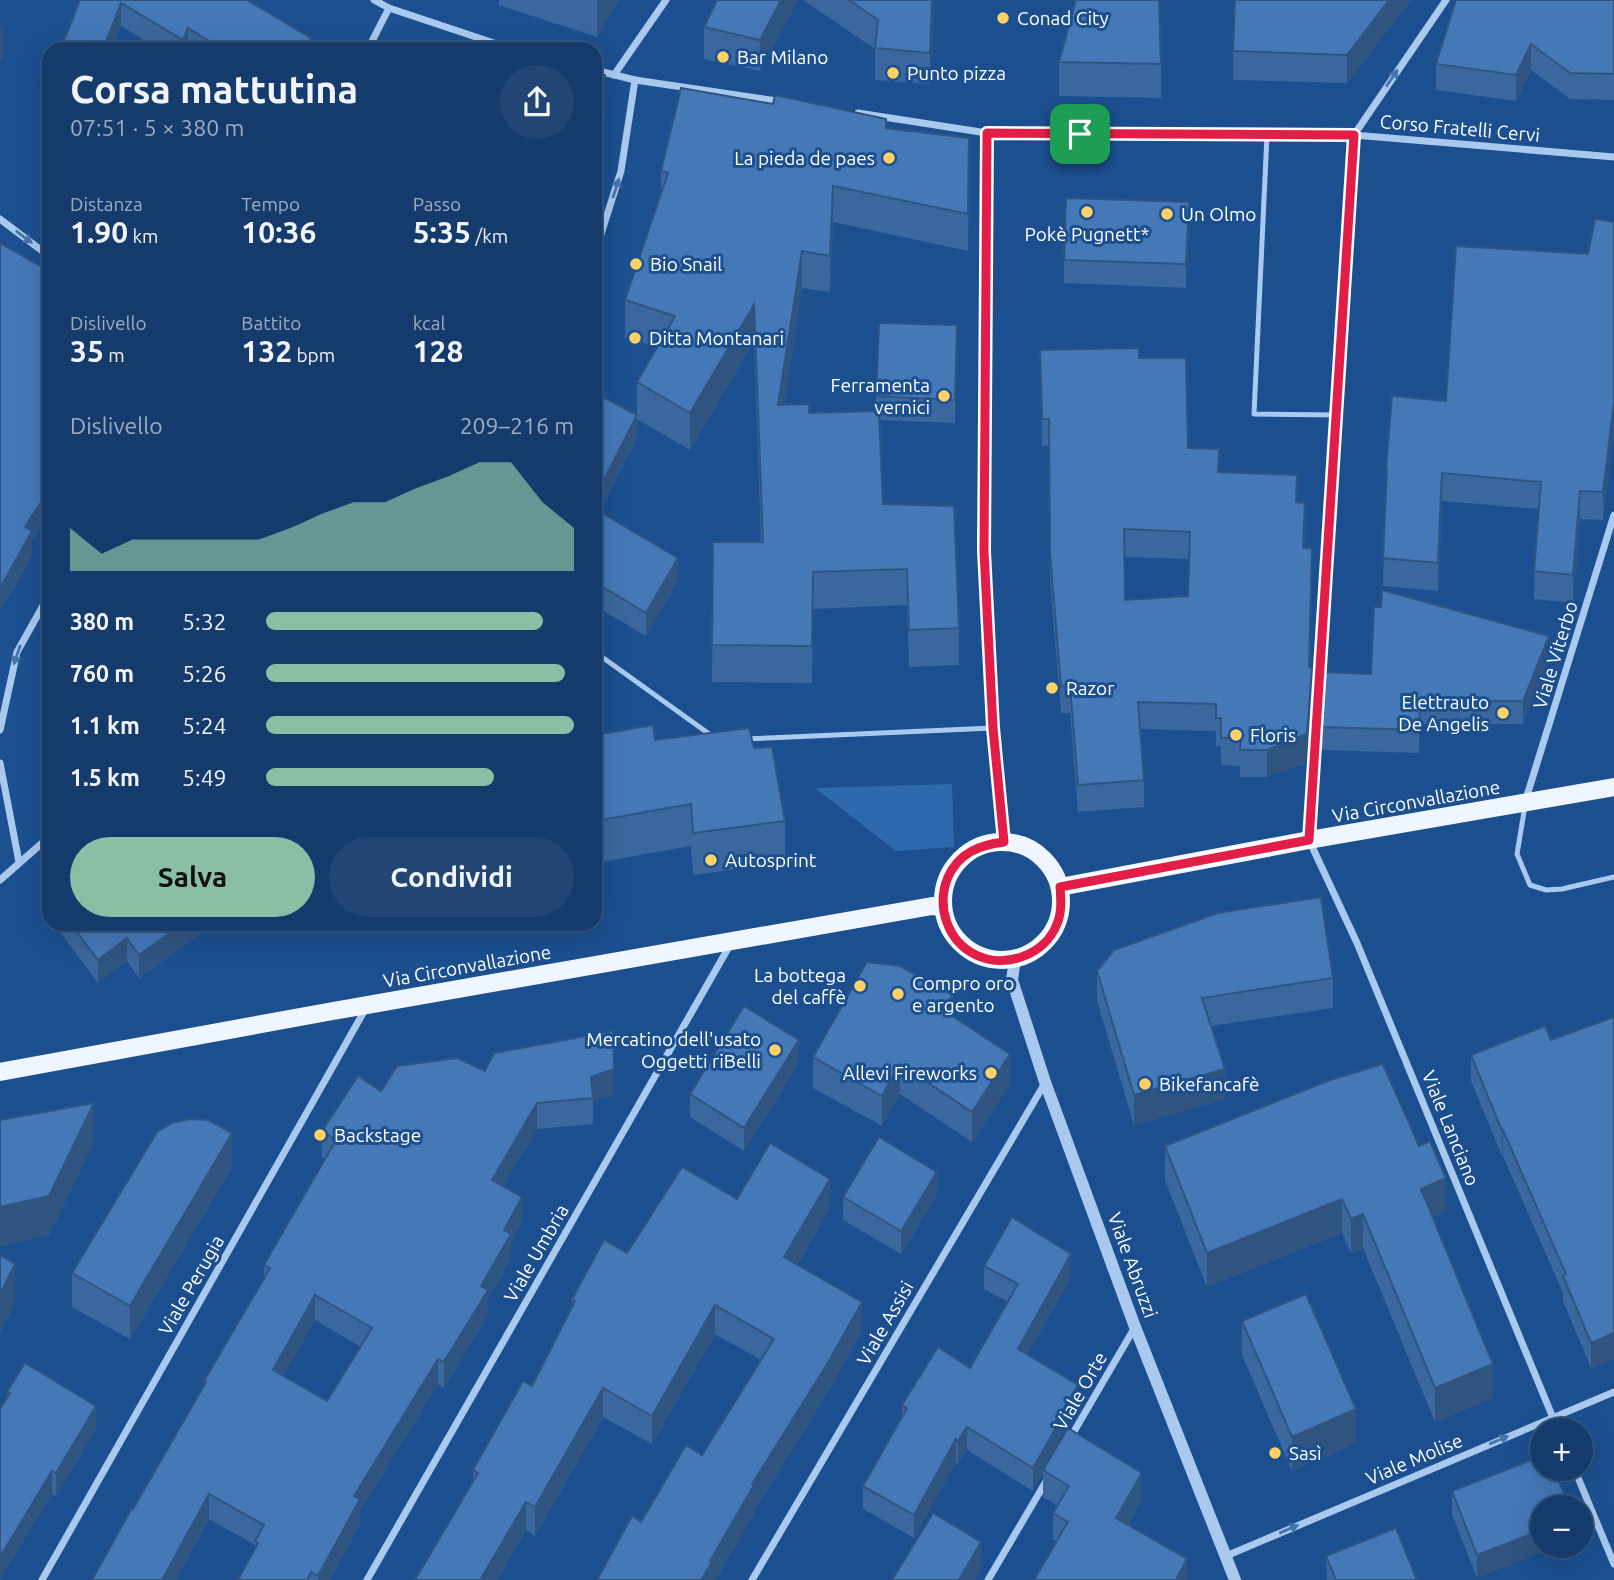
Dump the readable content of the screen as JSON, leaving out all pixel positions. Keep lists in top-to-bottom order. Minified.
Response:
{"streets":{"main road":["Via Circonvallazione"],"street":["Corso Fratelli Cervi","Viale Viterbo","Viale Lanciano","Viale Umbria","Viale Abruzzi","Viale Perugia","Viale Assisi","Viale Orte","Viale Molise"]},"crossings":[["Viale Viterbo","Via Circonvallazione"],["Via Circonvallazione","Viale Lanciano"],["Via Circonvallazione","Viale Umbria"],["Via Circonvallazione","Viale Abruzzi"],["Via Circonvallazione","Viale Perugia"],["Viale Lanciano","Viale Molise"],["Viale Abruzzi","Viale Assisi"],["Viale Abruzzi","Viale Orte"],["Viale Abruzzi","Viale Molise"]],"one_way":["Viale Molise"],"places":["Conad City","Bar Milano","Punto pizza","La pieda de paes","Pokè Pugnett*","Un Olmo","Bio Snail","Ditta Montanari","Ferramenta vernici","Razor","Elettrauto De Angelis","Floris","Autosprint","La bottega del caffè","Compro oro e argento","Mercatino dell'usato Oggetti riBelli","Allevi Fireworks","Bikefancafè","Backstage","Sasì"],"page":{"heading":["Corsa mattutina","07:51 · 5 × 380 m"],"stats":[["Distanza","1.90 km"],["Tempo","10:36"],["Passo","5:35 /km"],["Dislivello","35 m"],["Battito","132 bpm"],["kcal","128"]],"chart":["Dislivello","209–216 m"],"list":[{"name":"380 m","note":"5:32"},{"name":"760 m","note":"5:26"},{"name":"1.1 km","note":"5:24"},{"name":"1.5 km","note":"5:49"}],"buttons":["Salva","Condividi"],"map_buttons":["+","−"]}}
